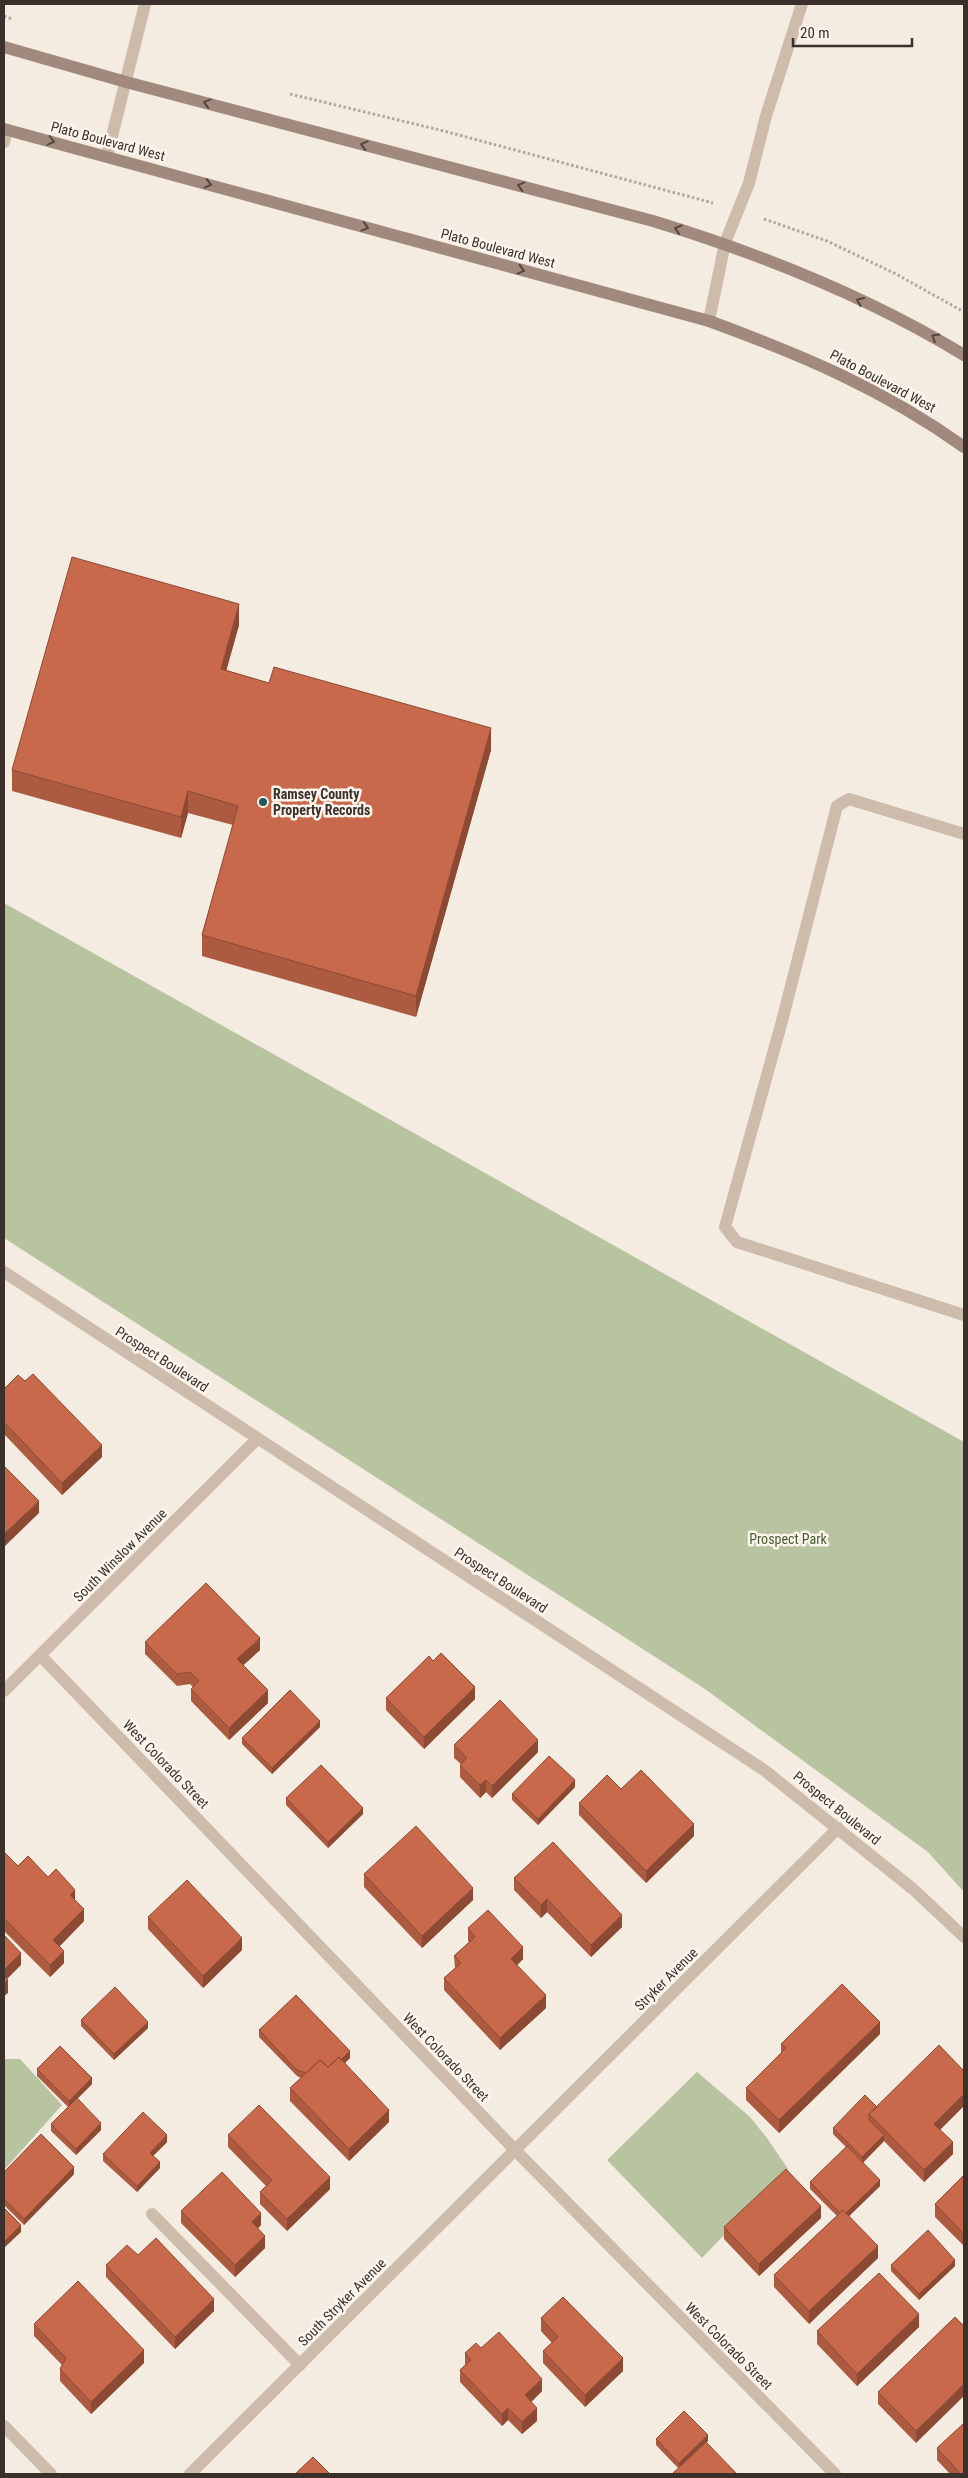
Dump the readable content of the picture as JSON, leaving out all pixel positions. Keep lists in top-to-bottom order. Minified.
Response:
{"streets":{"street":["Plato Boulevard West","Prospect Boulevard","South Winslow Avenue","West Colorado Street","Stryker Avenue","South Stryker Avenue"]},"crossings":[["Prospect Boulevard","South Winslow Avenue"],["Prospect Boulevard","Stryker Avenue"],["South Winslow Avenue","West Colorado Street"],["West Colorado Street","Stryker Avenue"],["West Colorado Street","South Stryker Avenue"],["Stryker Avenue","South Stryker Avenue"]],"parks":["Prospect Park"],"places":["Ramsey County Property Records"],"scale_bar":"20 m"}
